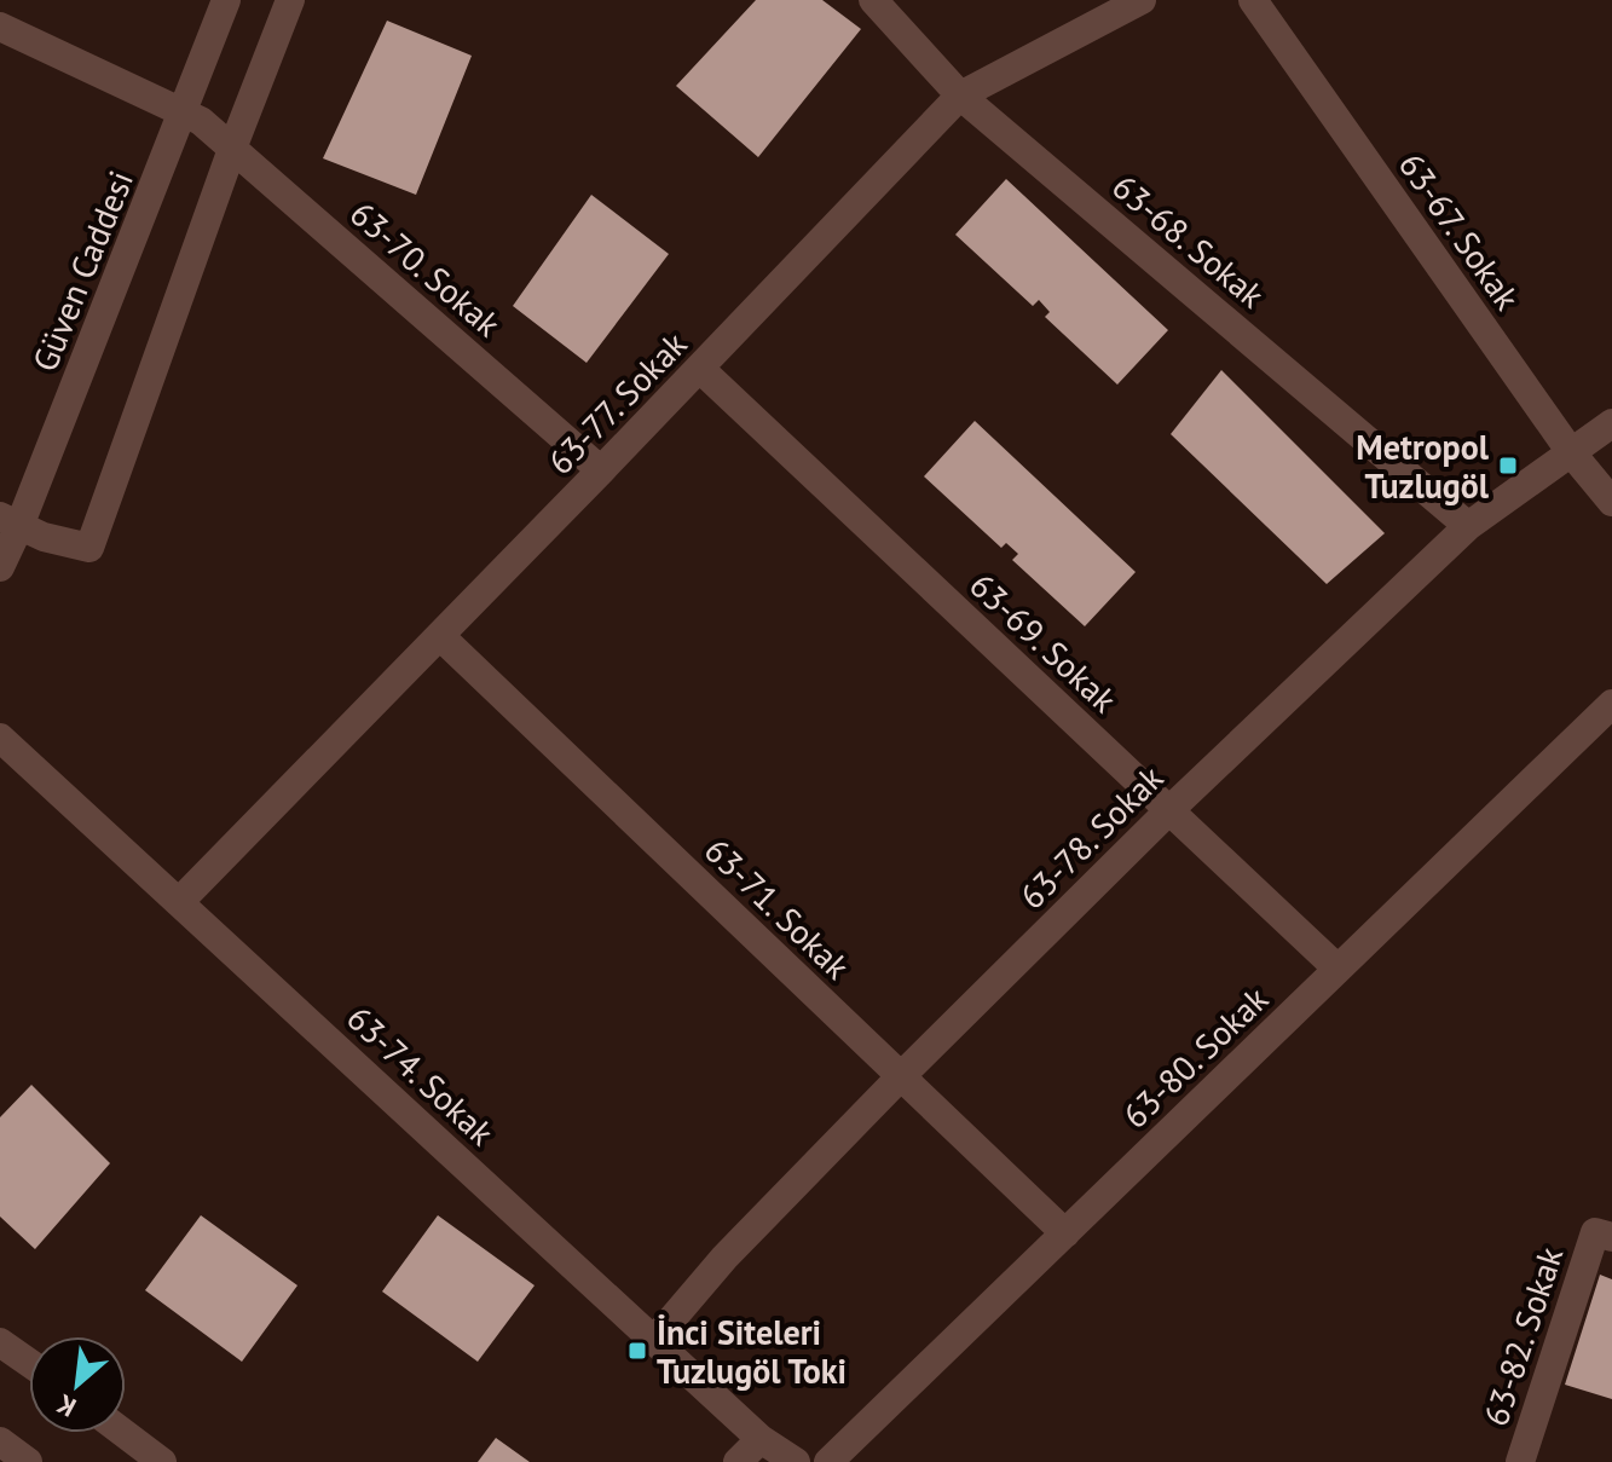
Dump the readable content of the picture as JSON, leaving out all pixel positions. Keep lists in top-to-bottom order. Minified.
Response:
{"streets":{"street":["63-67. Sokak","63-68. Sokak","63-70. Sokak","Güven Caddesi","63-77. Sokak","63-69. Sokak","63-78. Sokak","63-71. Sokak","63-80. Sokak","63-74. Sokak","63-82. Sokak"]},"crossings":[["63-67. Sokak","63-78. Sokak"],["63-68. Sokak","63-77. Sokak"],["63-68. Sokak","63-78. Sokak"],["63-70. Sokak","Güven Caddesi"],["63-70. Sokak","63-77. Sokak"],["63-77. Sokak","63-69. Sokak"],["63-77. Sokak","63-71. Sokak"],["63-77. Sokak","63-74. Sokak"],["63-69. Sokak","63-78. Sokak"],["63-69. Sokak","63-80. Sokak"],["63-78. Sokak","63-71. Sokak"],["63-78. Sokak","63-74. Sokak"],["63-71. Sokak","63-80. Sokak"]],"places":{"transit":["Metropol Tuzlugöl","İnci Siteleri Tuzlugöl Toki"]},"north":"bottom left"}
